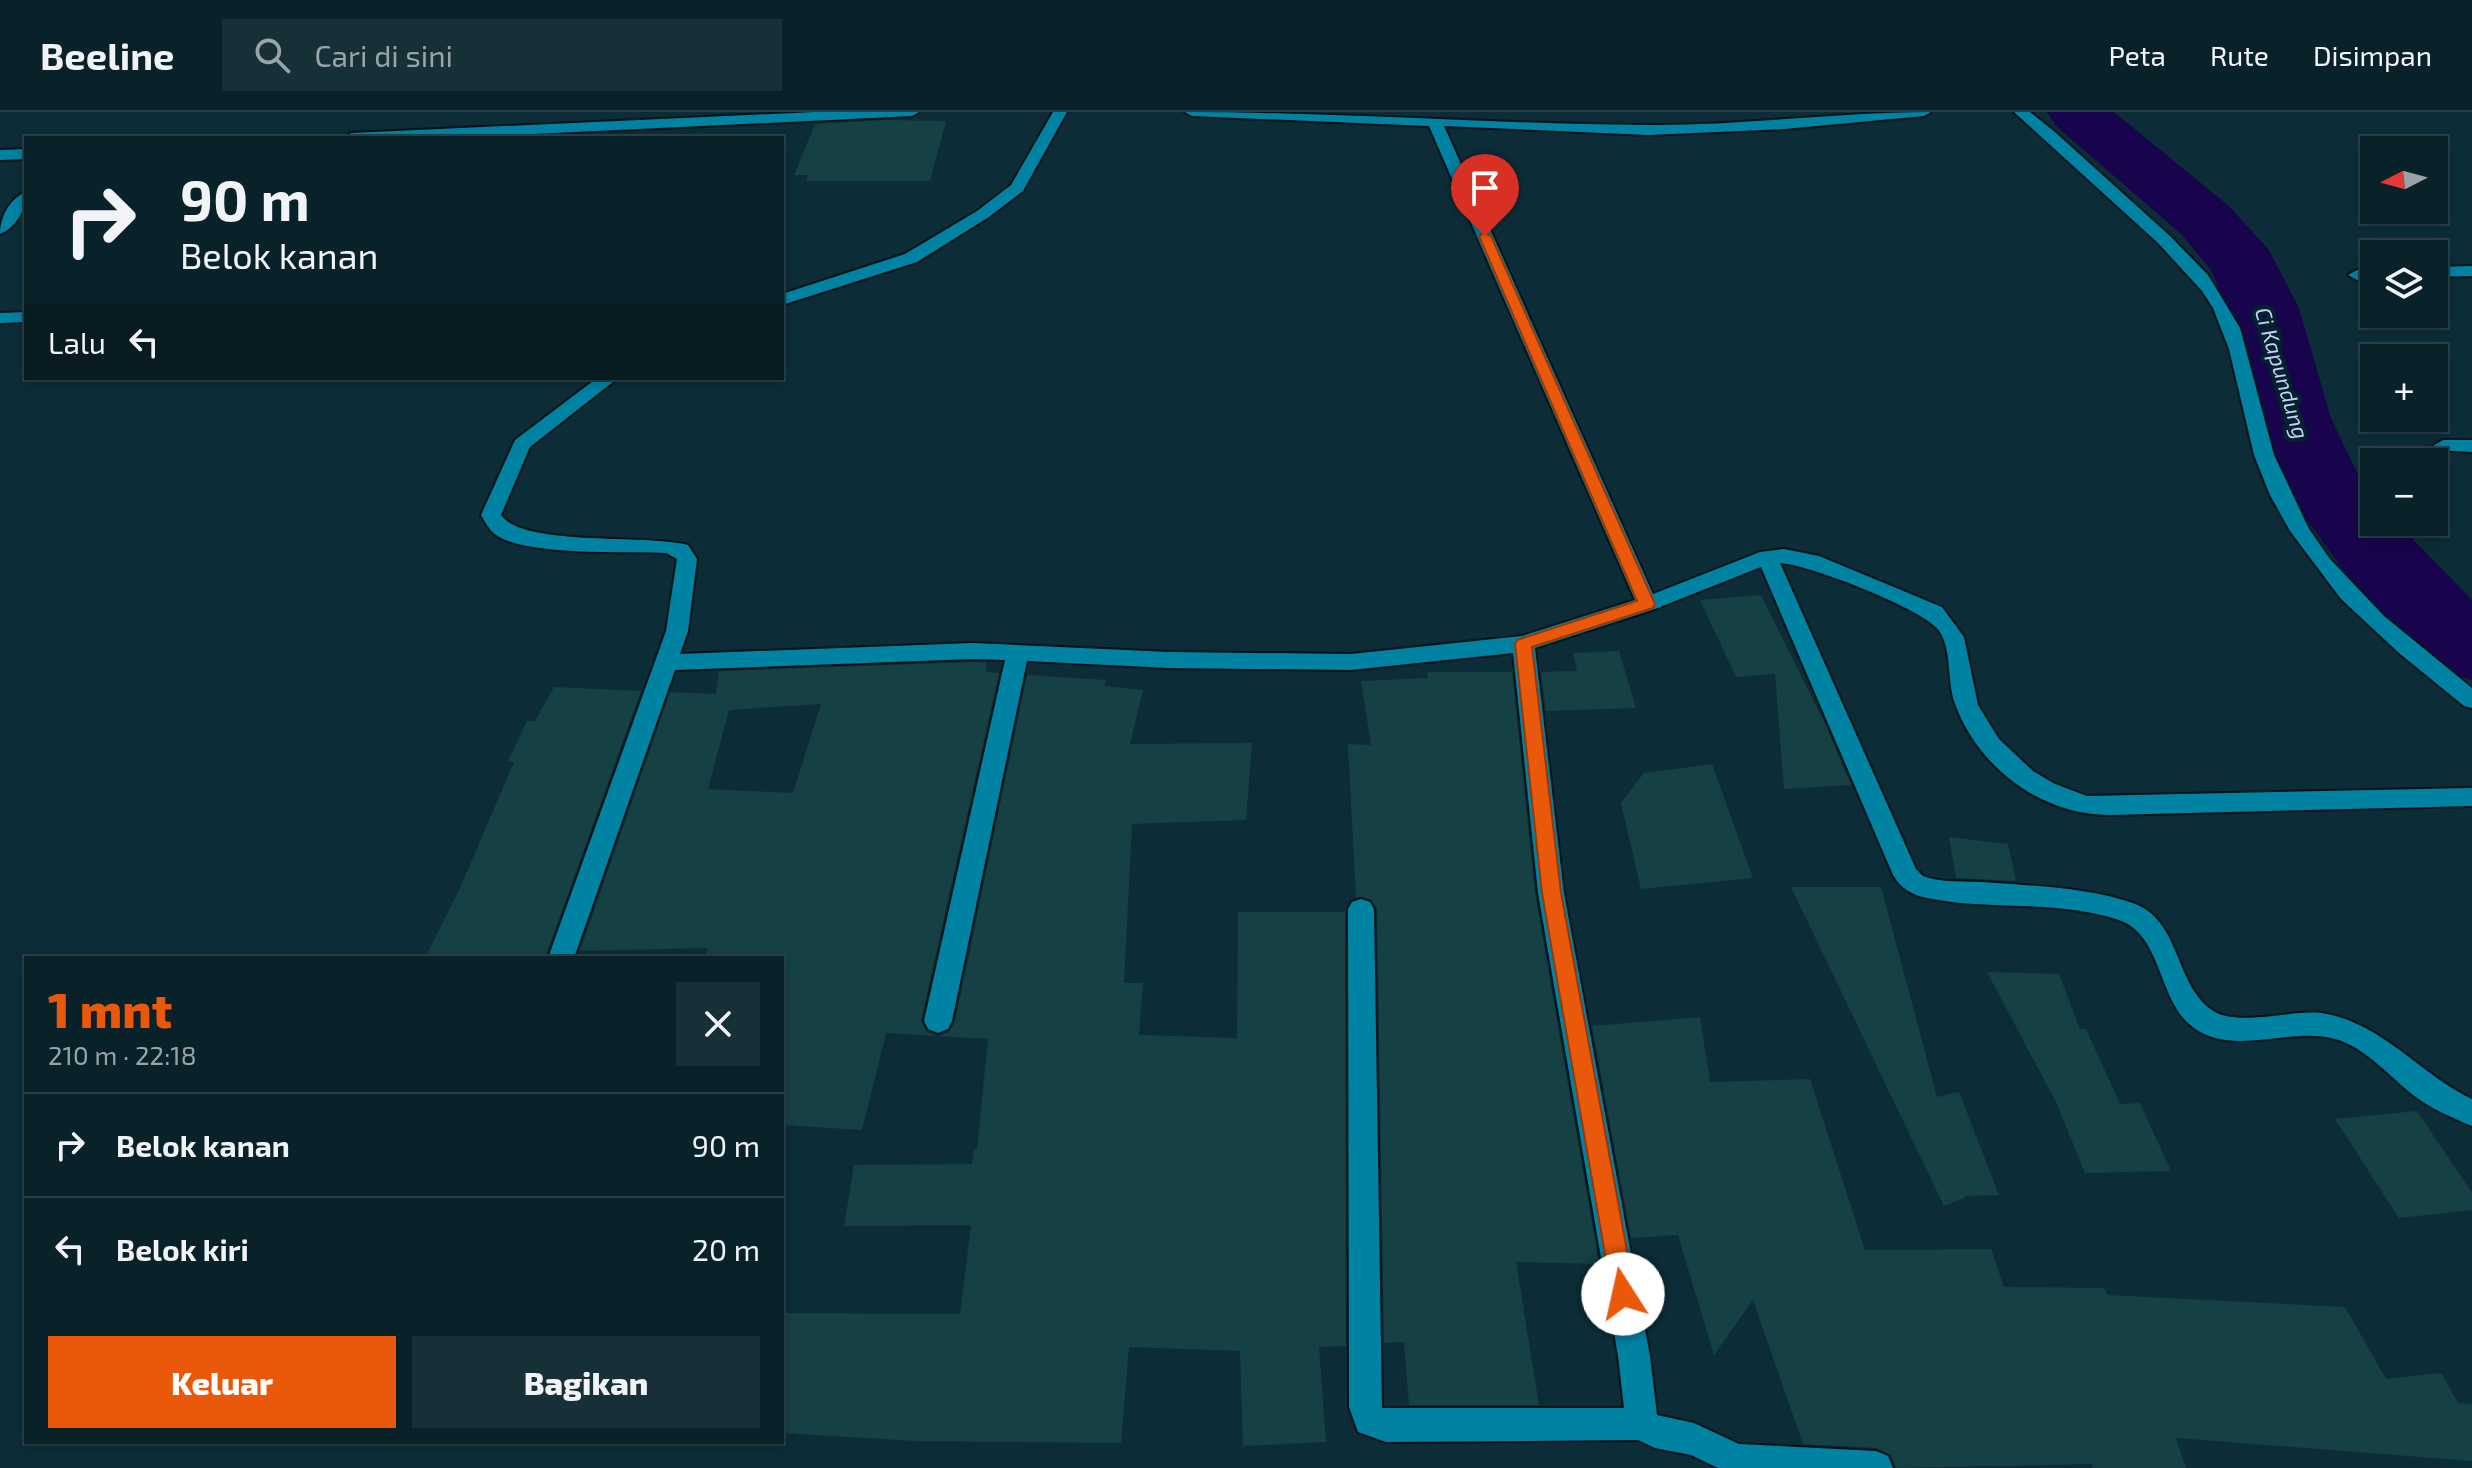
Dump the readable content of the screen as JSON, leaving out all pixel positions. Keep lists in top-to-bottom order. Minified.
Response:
{"water":["Ci Kapundung"],"north":"left","page":{"header":"Beeline","search":"Cari di sini","nav":["Peta","Rute","Disimpan"],"map_buttons":["+","−"],"turn":["90 m","Belok kanan"],"then":"Lalu","heading":["1 mnt","210 m · 22:18"],"list":[{"name":"Belok kanan","value":"90 m"},{"name":"Belok kiri","value":"20 m"}],"buttons":["Keluar","Bagikan"]}}
